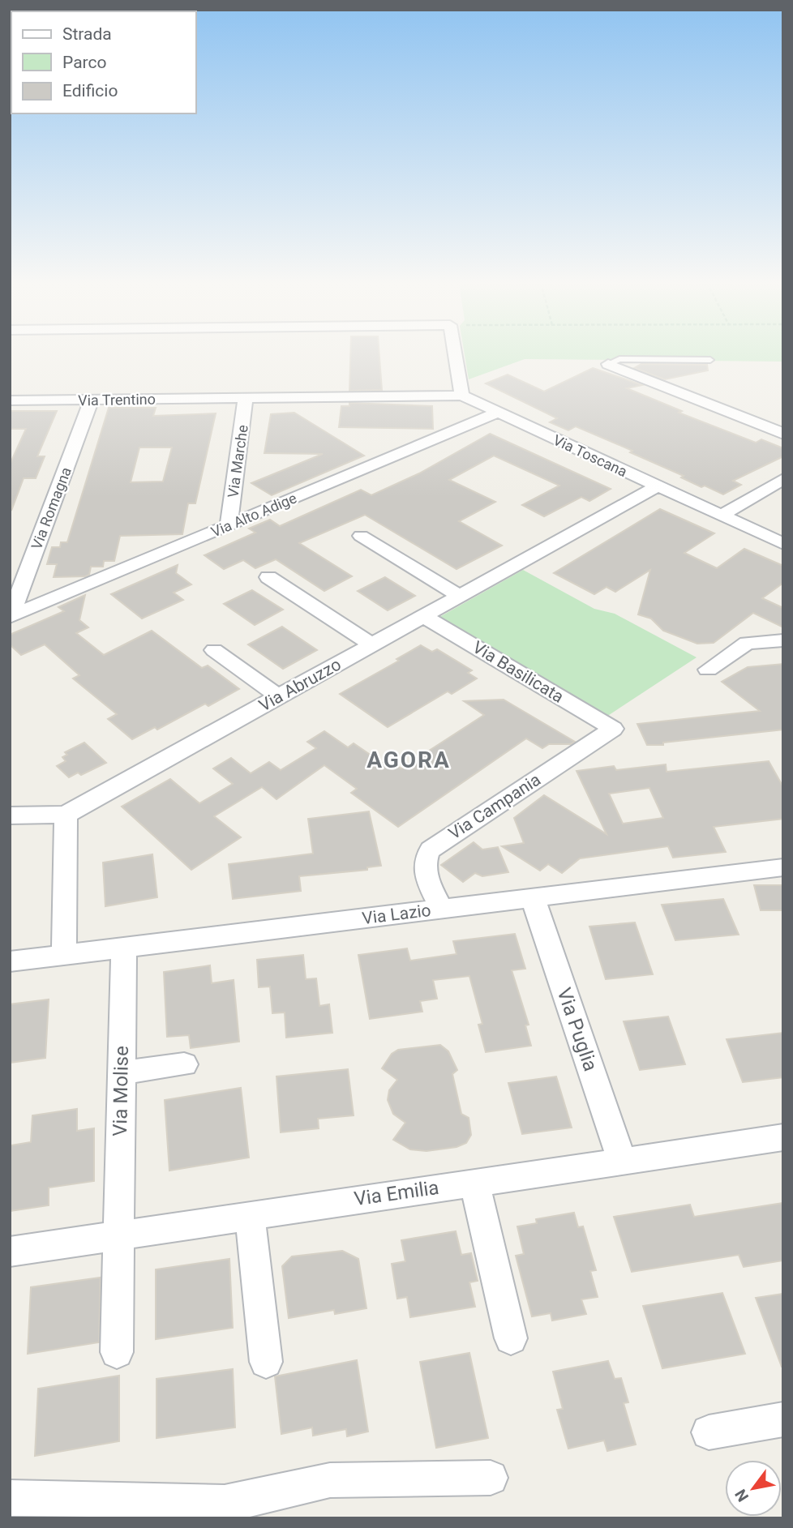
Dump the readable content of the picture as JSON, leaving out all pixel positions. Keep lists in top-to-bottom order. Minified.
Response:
{"streets":{"street":["Via Trentino","Via Toscana","Via Marche","Via Romagna","Via Alto Adige","Via Basilicata","Via Abruzzo","Via Campania","Via Lazio","Via Puglia","Via Molise","Via Emilia"]},"crossings":[["Via Trentino","Via Toscana"],["Via Trentino","Via Marche"],["Via Trentino","Via Romagna"],["Via Toscana","Via Alto Adige"],["Via Toscana","Via Abruzzo"],["Via Marche","Via Alto Adige"],["Via Romagna","Via Alto Adige"],["Via Basilicata","Via Abruzzo"],["Via Basilicata","Via Campania"],["Via Campania","Via Lazio"],["Via Lazio","Via Puglia"],["Via Lazio","Via Molise"],["Via Puglia","Via Emilia"],["Via Molise","Via Emilia"]],"districts":["AGORA"],"legend":["Strada","Parco","Edificio"],"north":"bottom left"}
